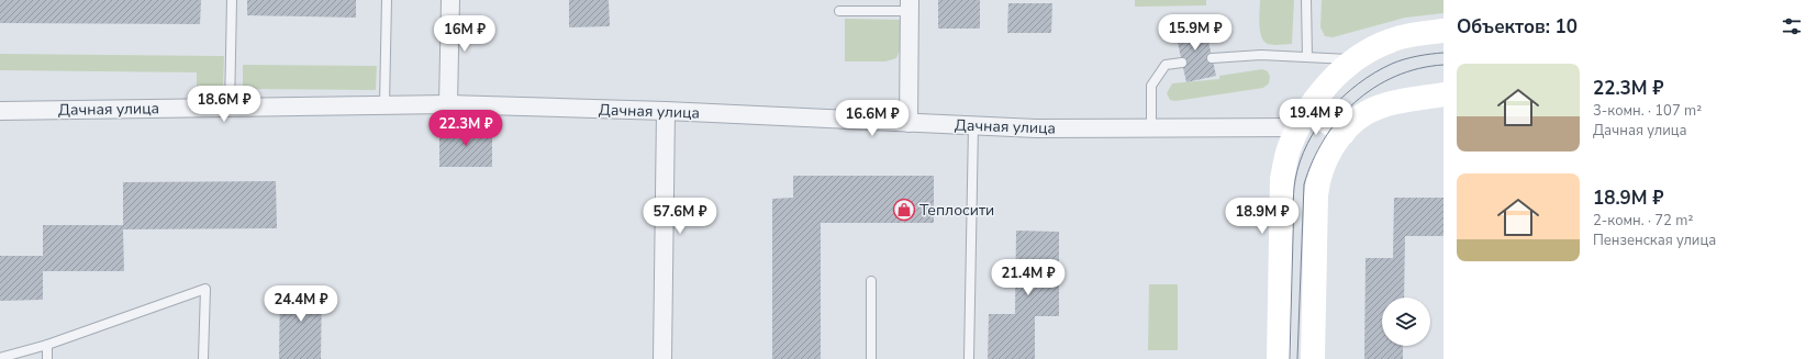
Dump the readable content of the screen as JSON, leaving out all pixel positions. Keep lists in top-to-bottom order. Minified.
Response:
{"streets":{"street":["Дачная улица"]},"places":{"shop":["Теплосити"]},"page":{"heading":"Объектов: 10","price":["15.9M ₽","16M ₽","18.6M ₽","19.4M ₽","16.6M ₽","22.3M ₽","57.6M ₽","18.9M ₽","21.4M ₽","24.4M ₽"],"list":[{"name":"22.3M ₽","note":"3-комн. · 107 m² · Дачная улица"},{"name":"18.9M ₽","note":"2-комн. · 72 m² · Пензенская улица"}]}}
